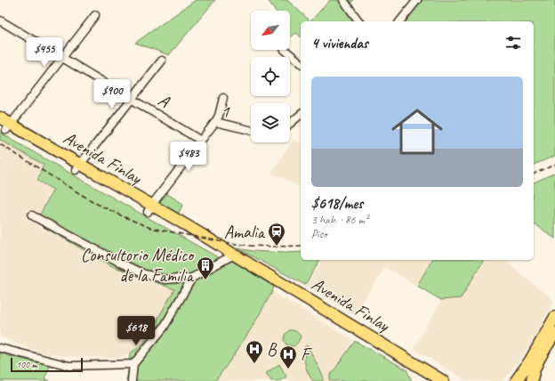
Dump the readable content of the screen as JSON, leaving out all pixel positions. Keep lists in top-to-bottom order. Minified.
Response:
{"streets":{"highway":["Avenida Finlay"],"street":["A","1"]},"crossings":[["A","1"],["1","Avenida Finlay"]],"places":{"station":["Amalia"],"building":["Consultorio Médico de la Familia"],"hospital":["B","F"]},"scale_bar":"100 m","north":"bottom left","page":{"heading":"4 viviendas","price":["$455","$900","$483","$618"],"list":[{"name":"$618/mes","note":"3 hab. · 86 m² · Piso"}],"scale":"100 m"}}
